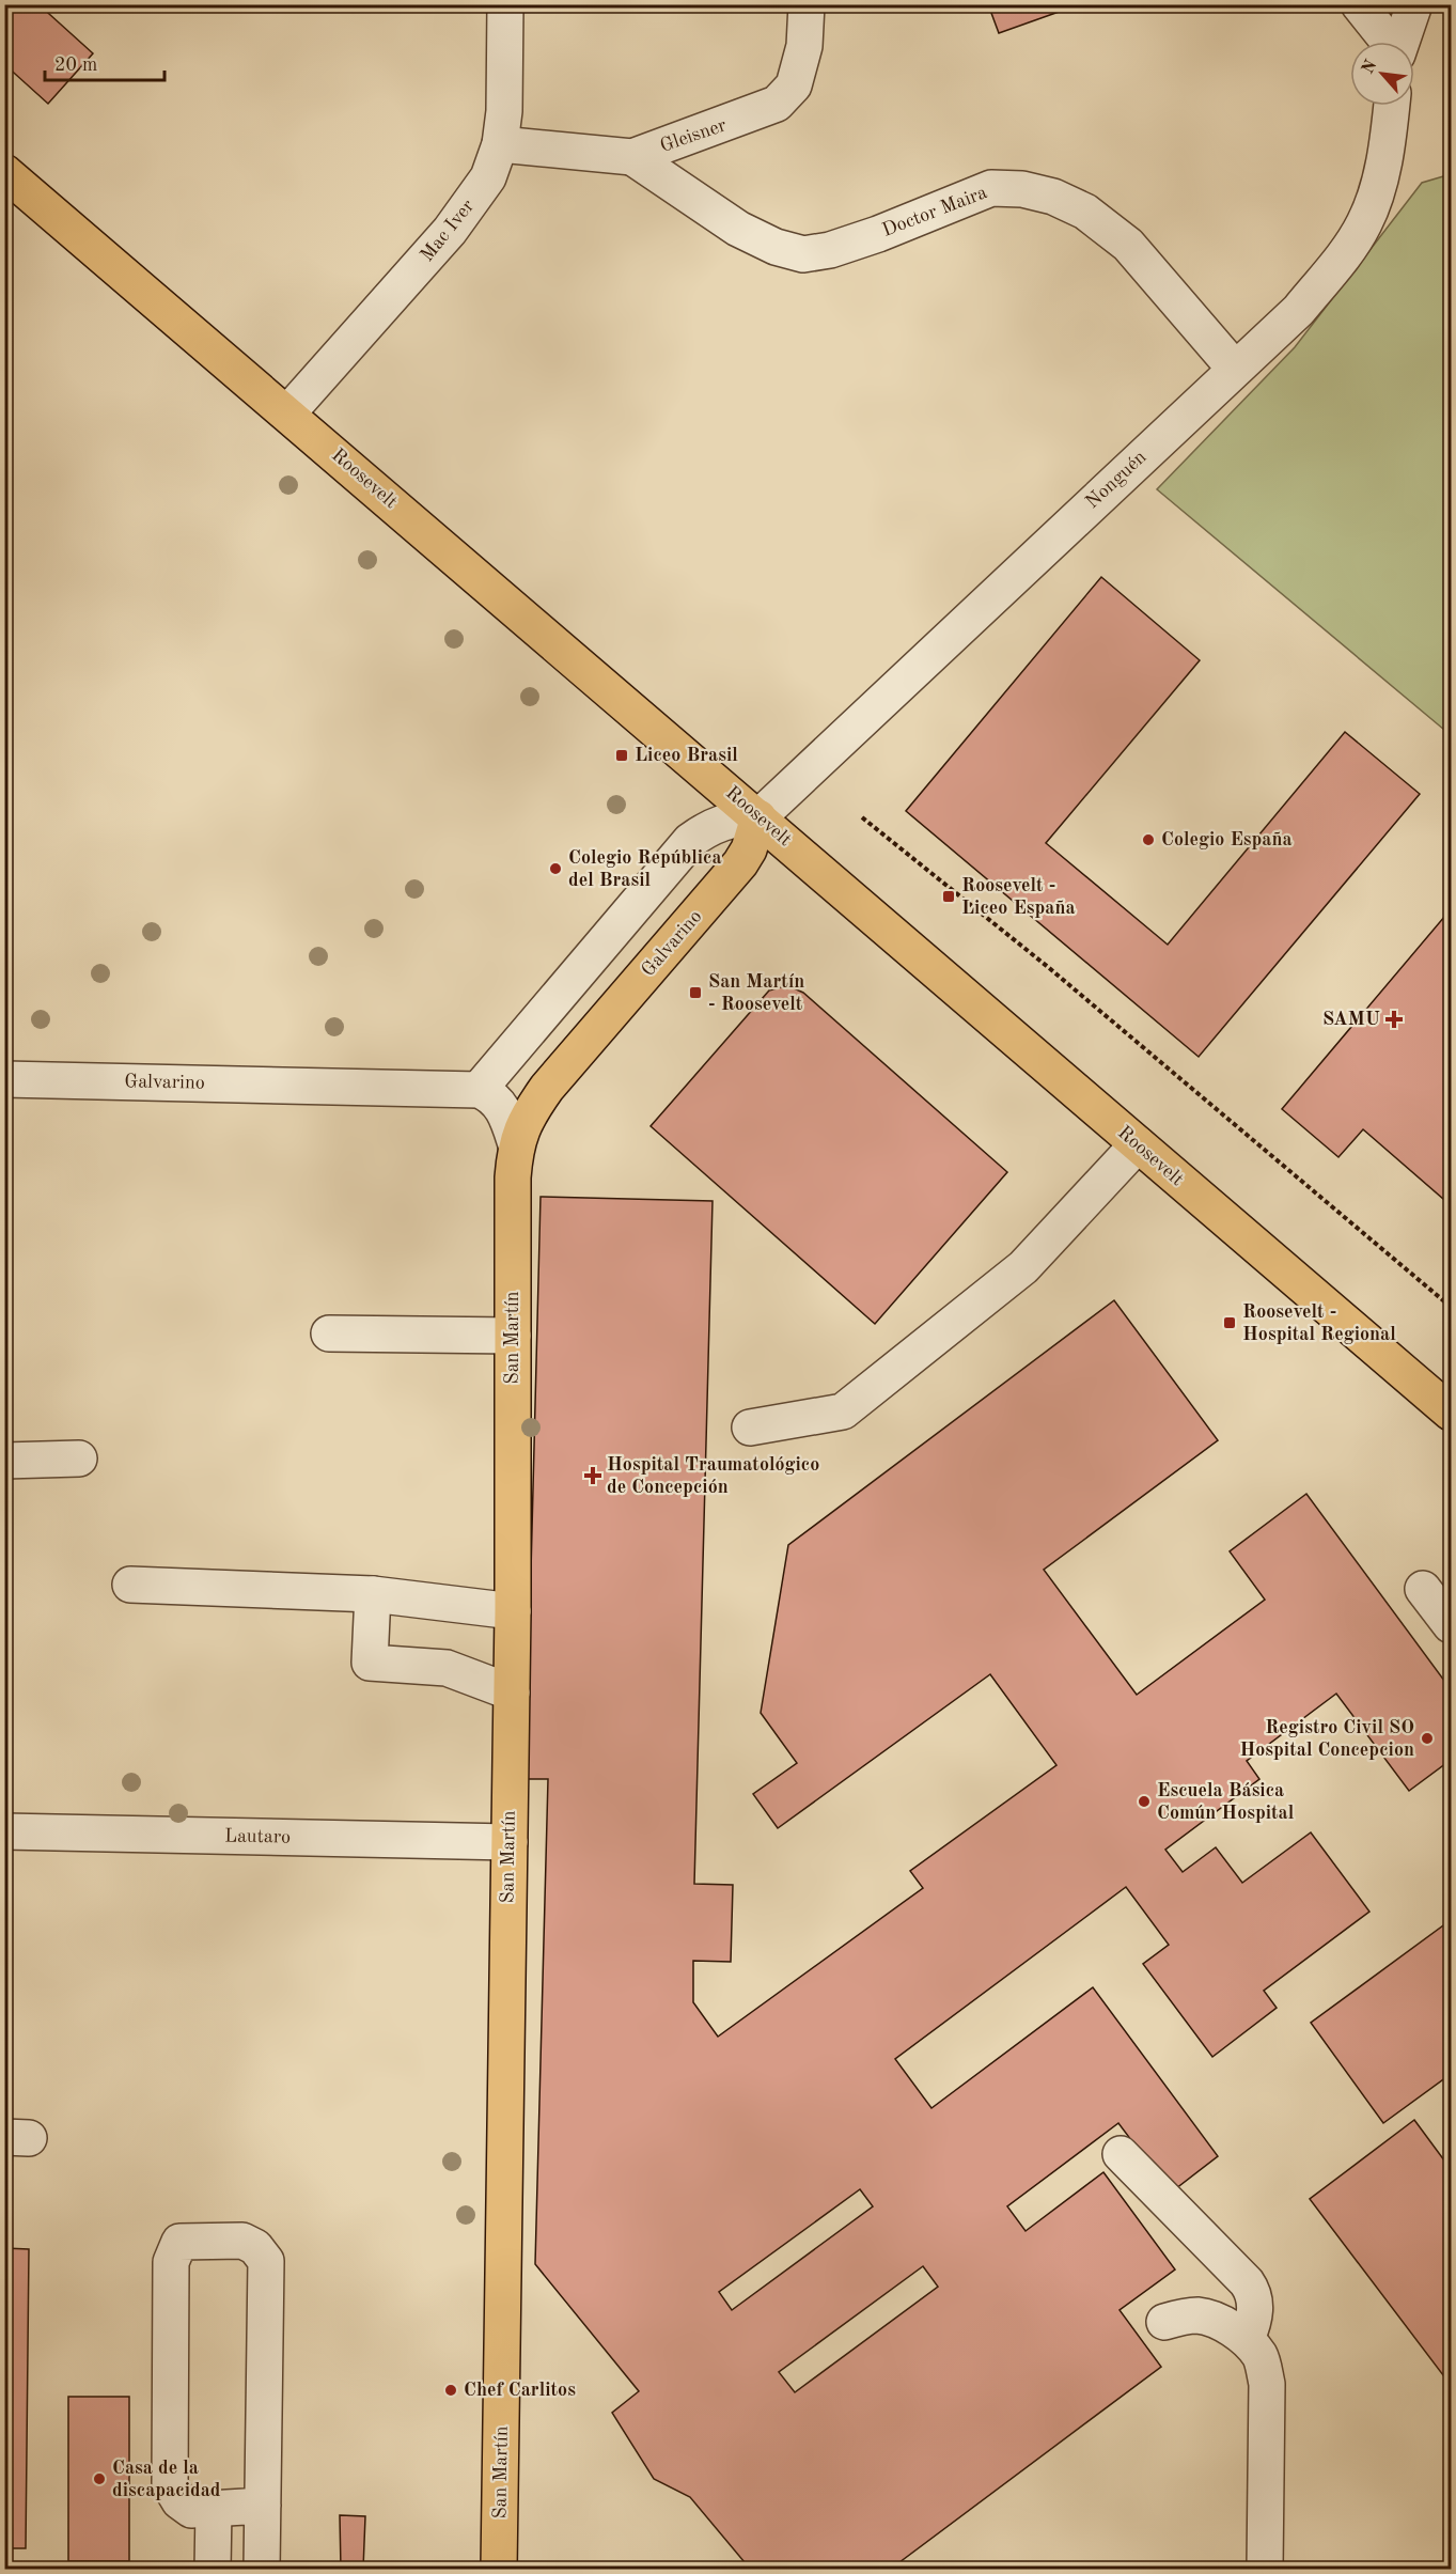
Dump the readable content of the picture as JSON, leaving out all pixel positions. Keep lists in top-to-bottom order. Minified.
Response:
{"streets":{"main road":["Roosevelt","Galvarino","San Martín"],"street":["Gleisner","Doctor Maira","Mac Iver","Nonguén","Lautaro"]},"crossings":[["Gleisner","Doctor Maira"],["Gleisner","Mac Iver"],["Doctor Maira","Nonguén"],["Mac Iver","Roosevelt"],["Roosevelt","Nonguén"],["Roosevelt","Galvarino"],["Nonguén","Galvarino"],["Galvarino","San Martín"],["San Martín","Lautaro"]],"places":{"transit":["Liceo Brasil","Roosevelt - Liceo España","San Martín - Roosevelt","Roosevelt - Hospital Regional"],"other":["Colegio España","Colegio República del Brasil","Registro Civil SO Hospital Concepcion","Escuela Básica Común Hospital","Chef Carlitos","Casa de la discapacidad"],"health":["SAMU","Hospital Traumatológico de Concepción"]},"scale_bar":"20 m","north":"top left"}
